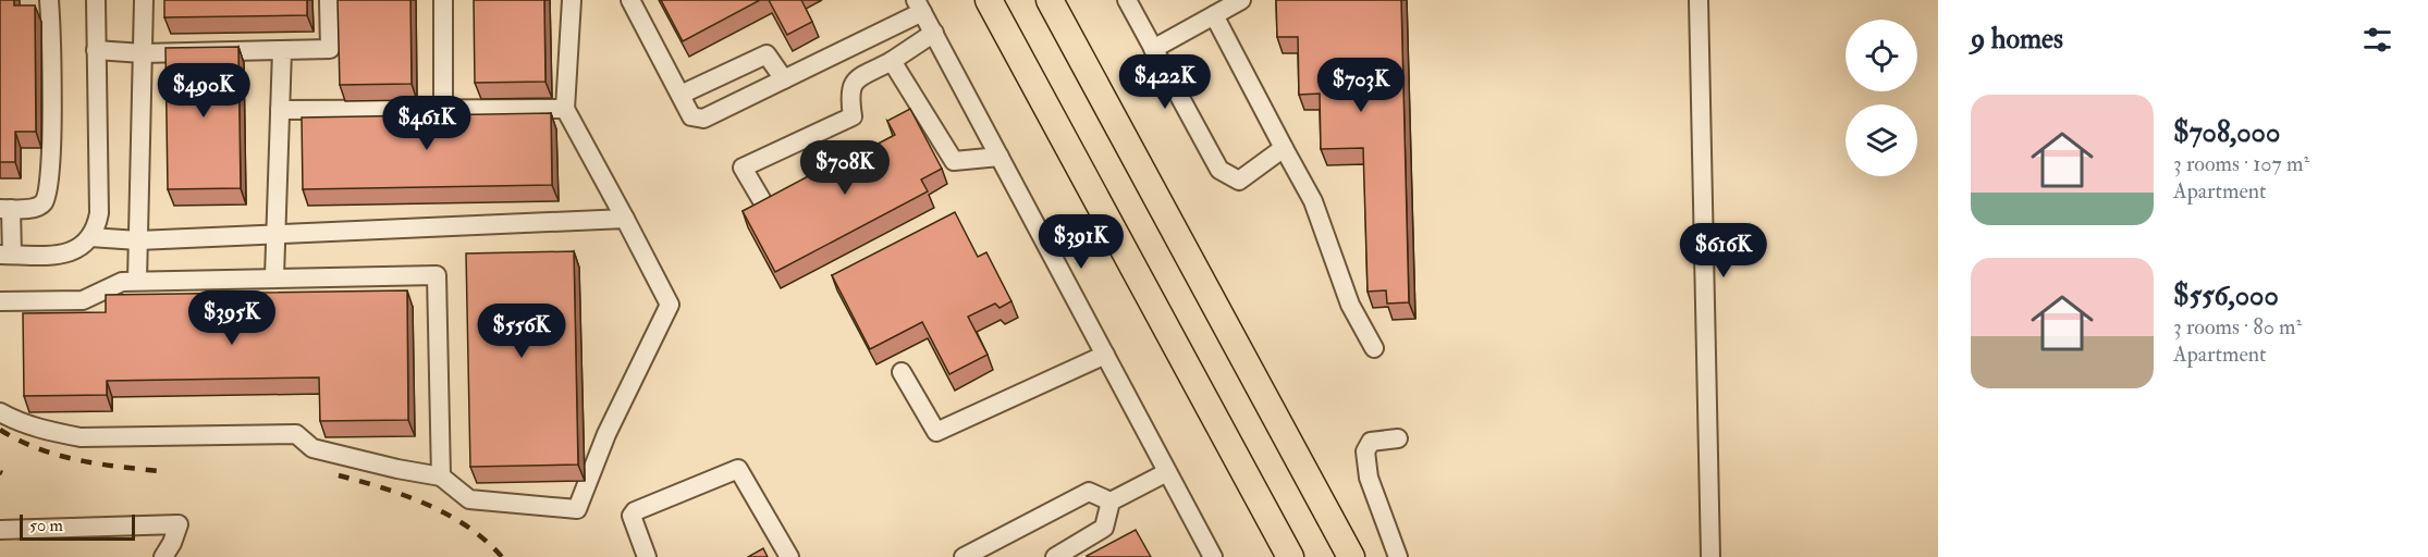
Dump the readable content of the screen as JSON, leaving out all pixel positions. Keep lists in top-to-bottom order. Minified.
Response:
{"scale_bar":"50 m","page":{"heading":"9 homes","price":["$422K","$703K","$490K","$461K","$708K","$391K","$616K","$395K","$556K"],"list":[{"name":"$708,000","note":"3 rooms · 107 m² · Apartment"},{"name":"$556,000","note":"3 rooms · 80 m² · Apartment"}],"scale":"50 m"}}
